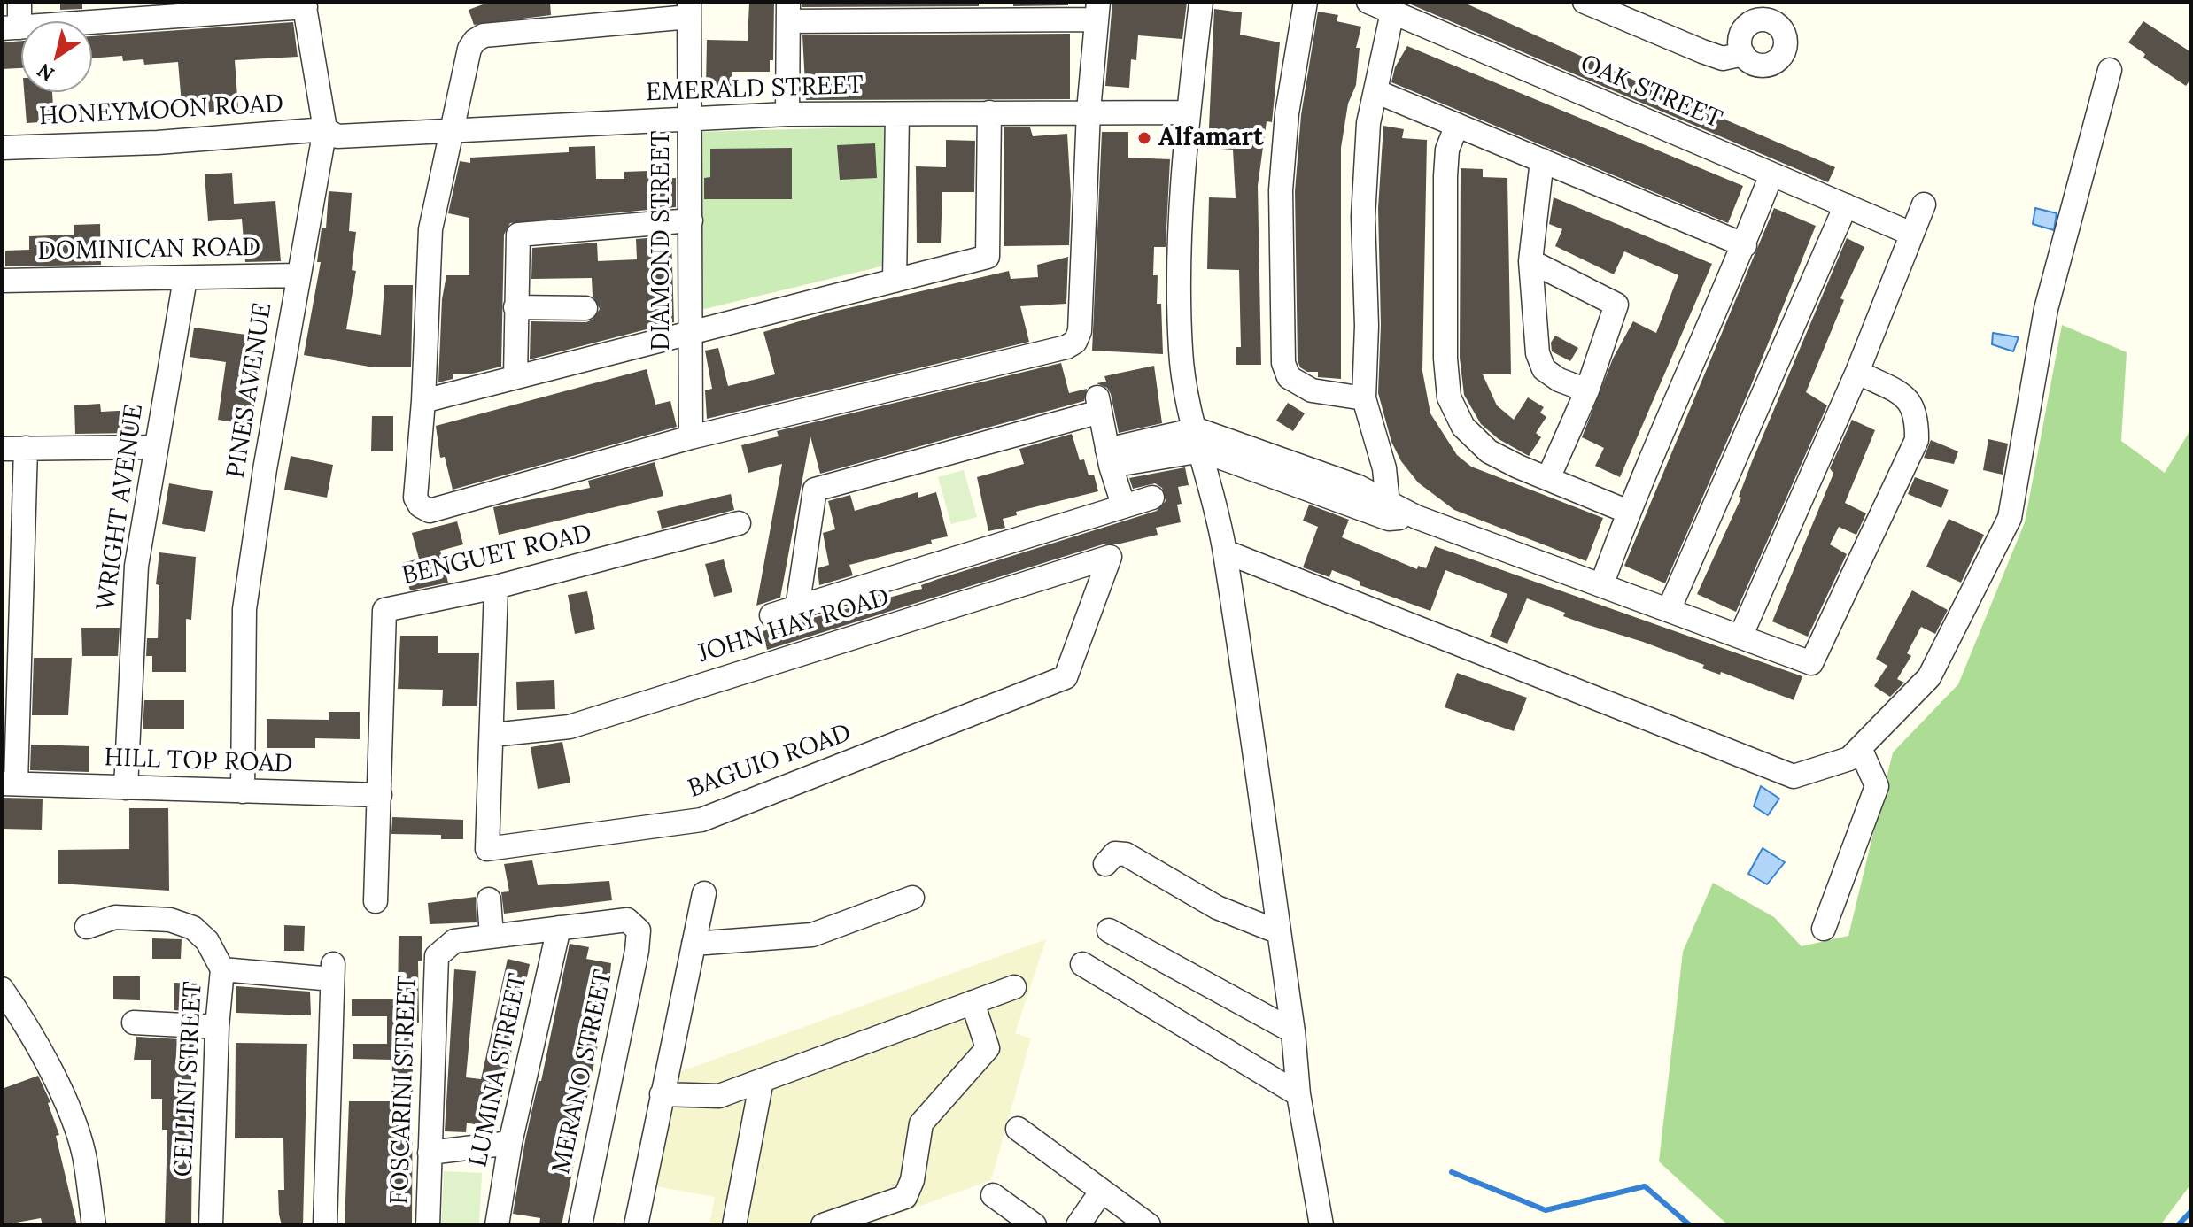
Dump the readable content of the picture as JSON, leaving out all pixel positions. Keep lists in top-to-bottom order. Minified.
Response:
{"streets":{"street":["EMERALD STREET","OAK STREET","HONEYMOON ROAD","DIAMOND STREET","DOMINICAN ROAD","PINES AVENUE","WRIGHT AVENUE","BENGUET ROAD","JOHN HAY ROAD","HILL TOP ROAD","BAGUIO ROAD","LUMINA STREET","MERANO STREET","CELLINI STREET","FOSCARINI STREET"]},"crossings":[["EMERALD STREET","HONEYMOON ROAD"],["EMERALD STREET","DIAMOND STREET"],["EMERALD STREET","PINES AVENUE"],["HONEYMOON ROAD","PINES AVENUE"],["DOMINICAN ROAD","PINES AVENUE"],["DOMINICAN ROAD","WRIGHT AVENUE"],["PINES AVENUE","HILL TOP ROAD"],["WRIGHT AVENUE","HILL TOP ROAD"],["BENGUET ROAD","HILL TOP ROAD"],["BENGUET ROAD","BAGUIO ROAD"],["JOHN HAY ROAD","BAGUIO ROAD"],["LUMINA STREET","MERANO STREET"]],"places":["Alfamart"],"north":"bottom left"}
